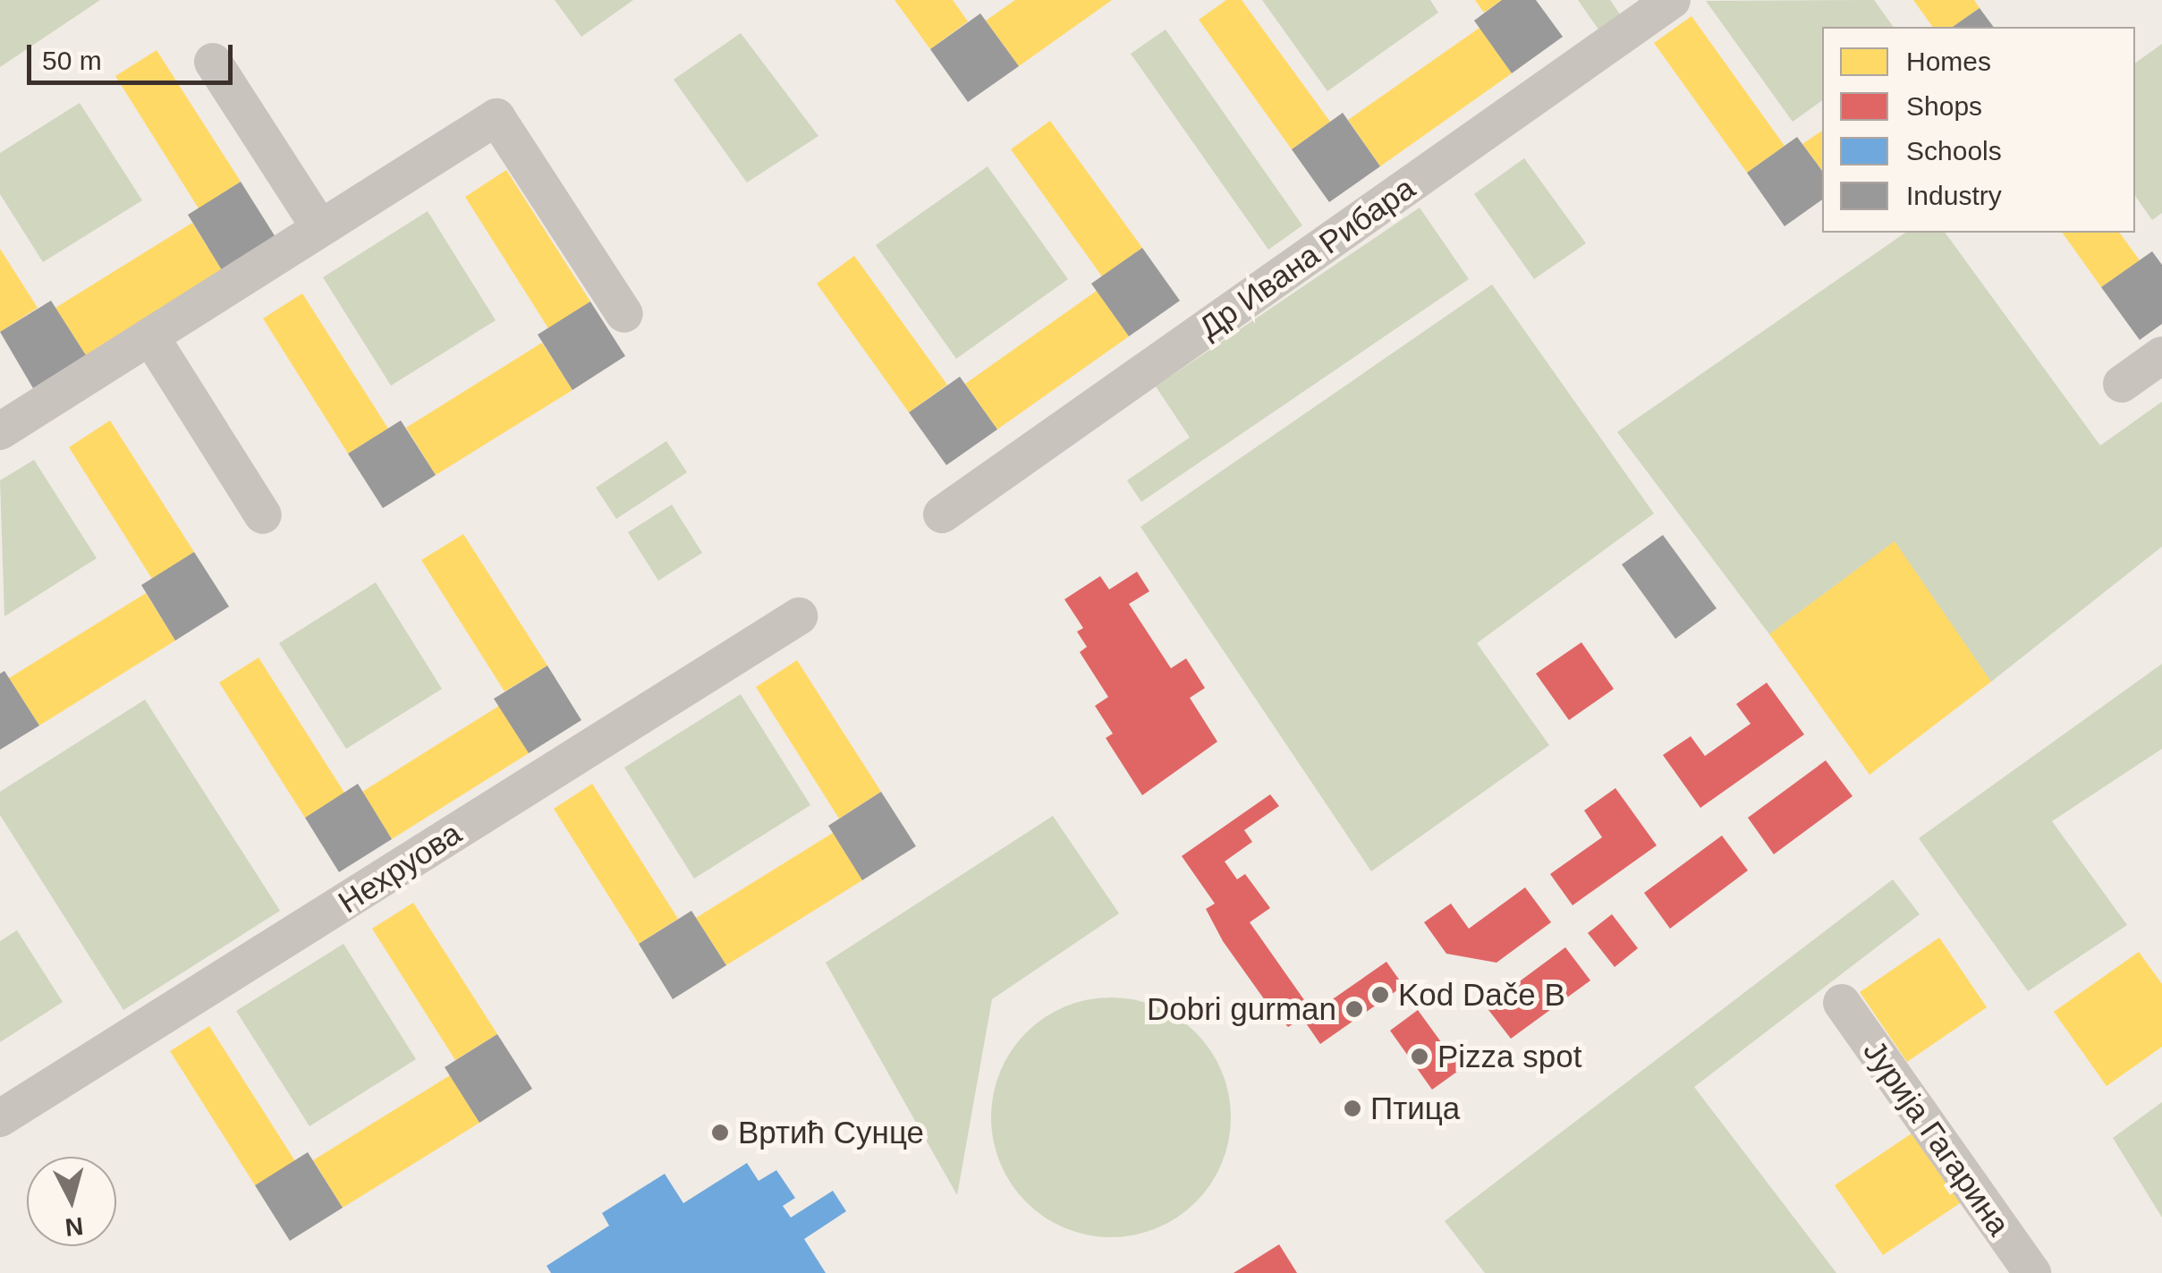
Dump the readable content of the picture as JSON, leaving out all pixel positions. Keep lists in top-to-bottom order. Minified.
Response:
{"streets":{"street":["Др Ивана Рибара","Нехруова","Јурија Гагарина"]},"places":["Kod Dače B","Dobri gurman","Pizza spot","Птица","Вртић Сунце"],"legend":["Homes","Shops","Schools","Industry"],"scale_bar":"50 m","north":"bottom"}
